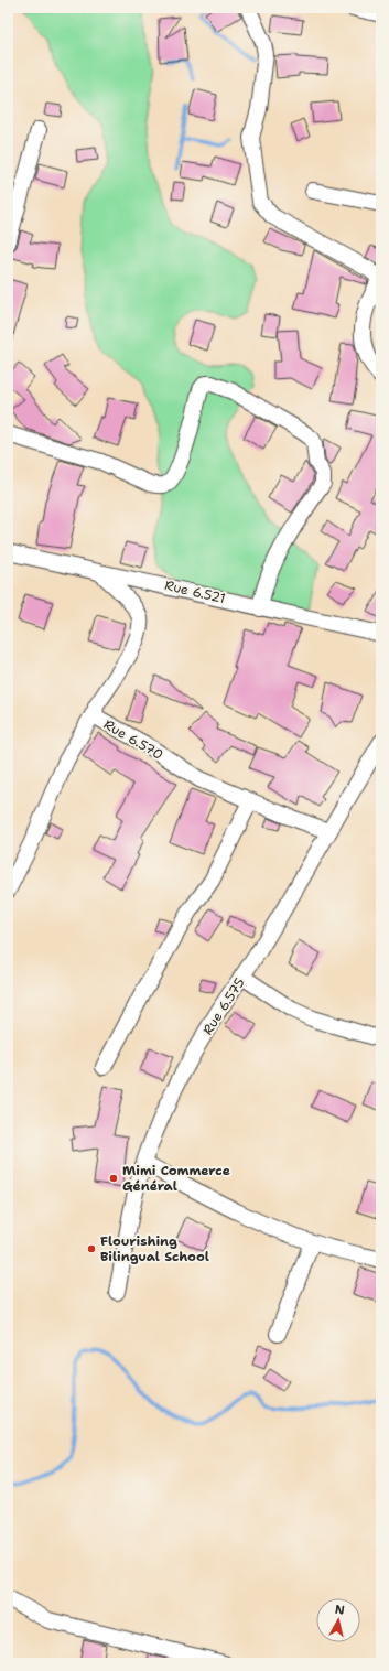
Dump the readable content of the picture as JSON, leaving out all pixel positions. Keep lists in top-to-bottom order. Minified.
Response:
{"streets":{"street":["Rue 6.521","Rue 6.570","Rue 6.575"]},"crossings":[["Rue 6.521","Rue 6.570"],["Rue 6.570","Rue 6.575"]],"places":["Mimi Commerce Général","Flourishing Bilingual School"],"north":"top"}
